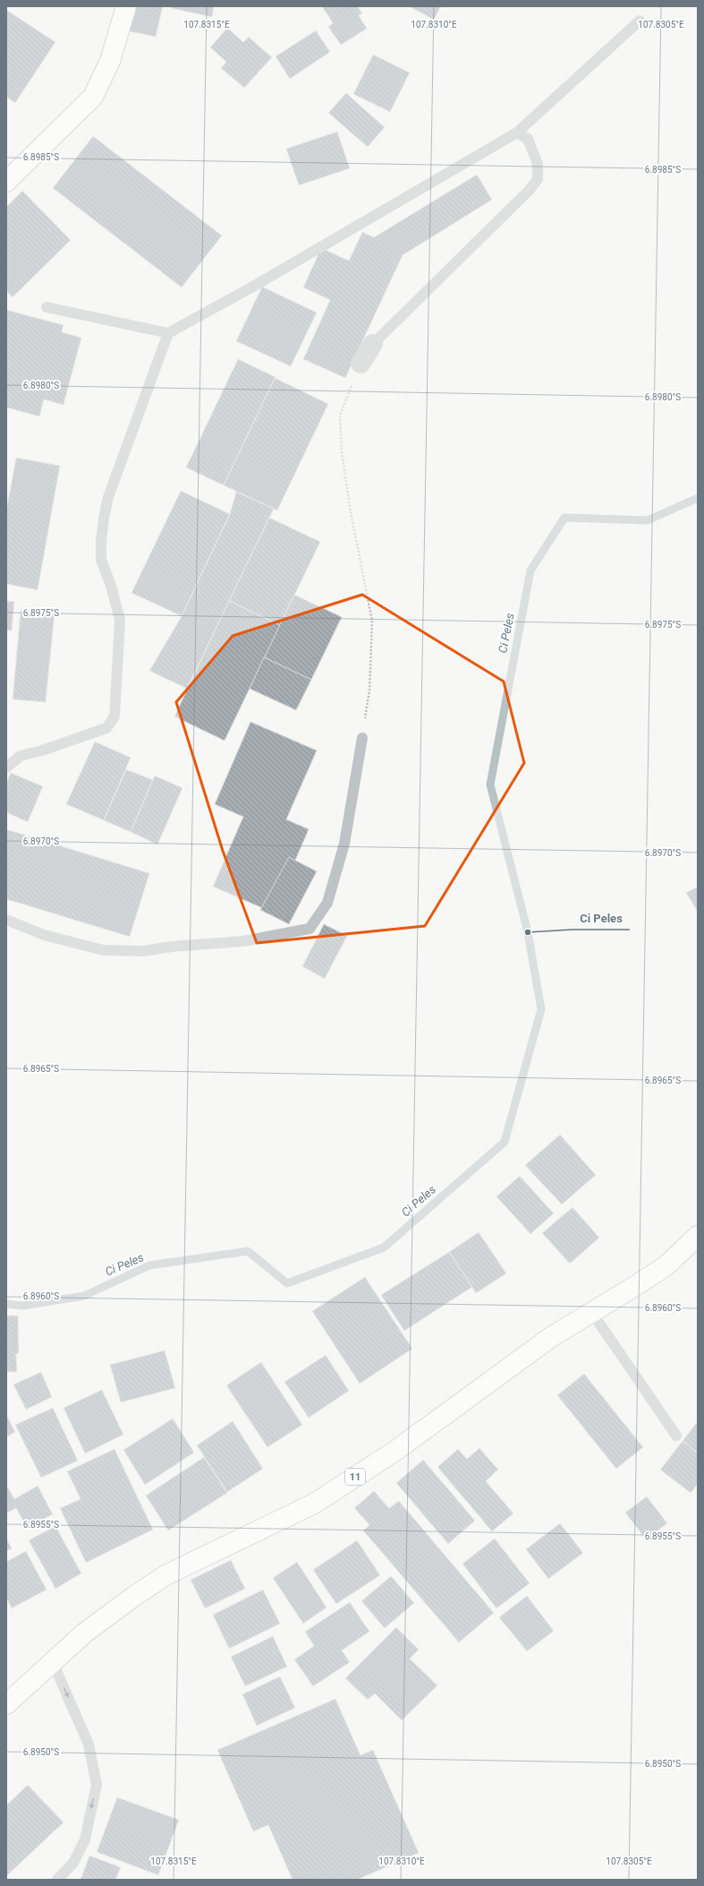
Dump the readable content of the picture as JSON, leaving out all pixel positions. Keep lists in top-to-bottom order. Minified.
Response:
{"streets":{"main road":["11"]},"water":["Ci Peles"],"places":["Ci Peles"],"coordinates":["107.8315°E","107.8310°E","107.8305°E","6.8985°S","6.8980°S","6.8975°S","6.8970°S","6.8965°S","6.8960°S","6.8955°S","6.8950°S"]}
